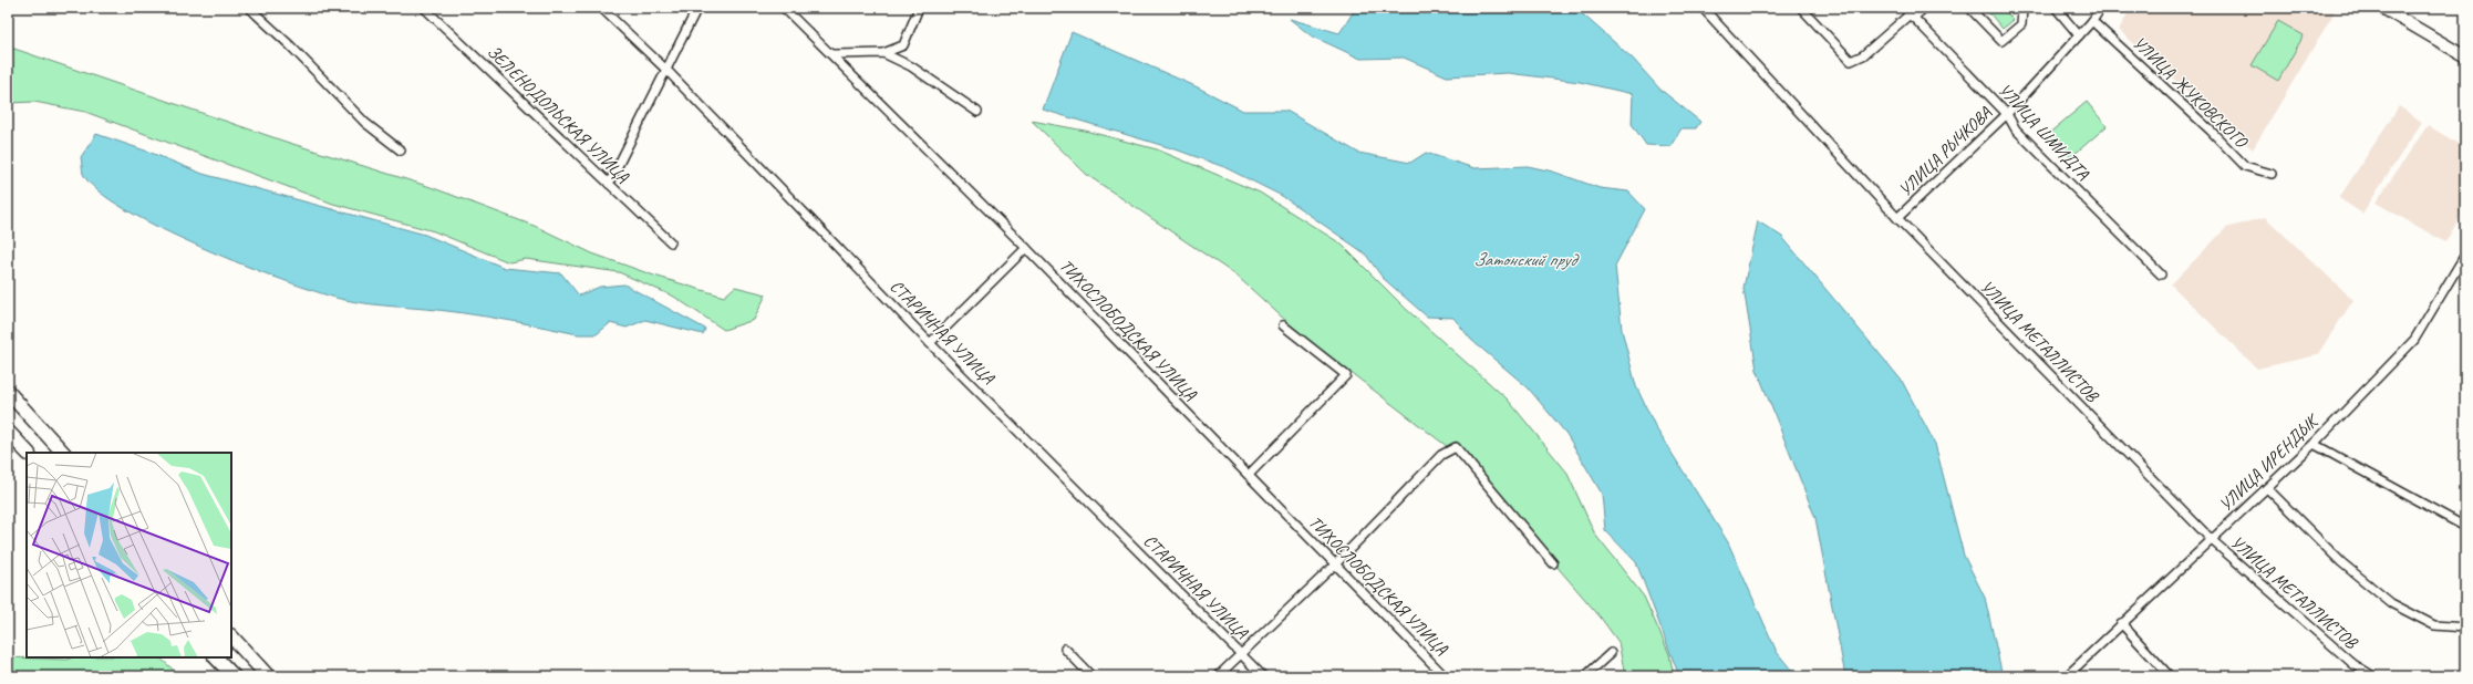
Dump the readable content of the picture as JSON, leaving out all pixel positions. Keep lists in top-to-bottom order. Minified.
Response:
{"streets":{"street":["УЛИЦА ЖУКОВСКОГО","ЗЕЛЕНОДОЛЬСКАЯ УЛИЦА","УЛИЦА ШМИДТА","УЛИЦА РЫЧКОВА","ТИХОСЛОБОДСКАЯ УЛИЦА","СТАРИЧНАЯ УЛИЦА","УЛИЦА МЕТАЛЛИСТОВ","УЛИЦА ИРЕНДЫК"]},"crossings":[["УЛИЦА ЖУКОВСКОГО","УЛИЦА РЫЧКОВА"],["УЛИЦА ШМИДТА","УЛИЦА РЫЧКОВА"],["УЛИЦА РЫЧКОВА","УЛИЦА МЕТАЛЛИСТОВ"],["УЛИЦА МЕТАЛЛИСТОВ","УЛИЦА ИРЕНДЫК"]],"water":["Затонский пруд"]}
